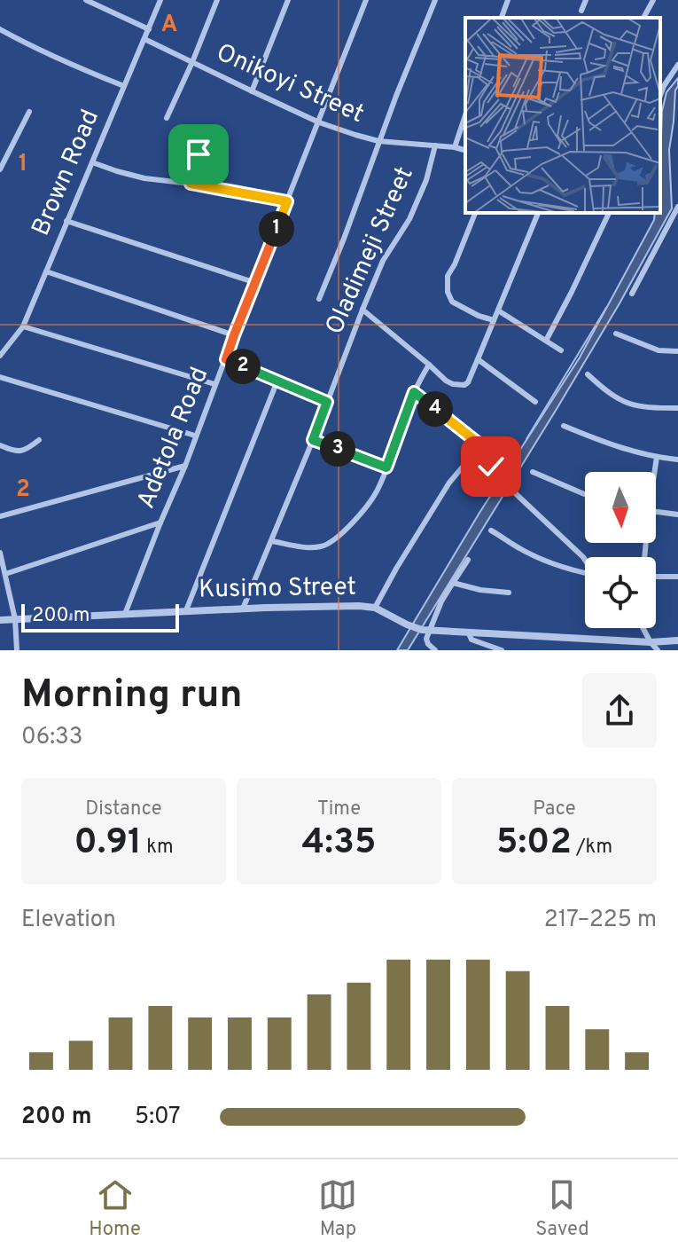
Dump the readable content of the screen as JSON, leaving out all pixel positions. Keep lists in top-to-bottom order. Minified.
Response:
{"streets":{"street":["Onikoyi Street","Brown Road","Oladimeji Street","Adetola Road","Kusimo Street"]},"crossings":[["Onikoyi Street","Brown Road"],["Onikoyi Street","Oladimeji Street"],["Onikoyi Street","Adetola Road"],["Oladimeji Street","Kusimo Street"],["Adetola Road","Kusimo Street"]],"scale_bar":"200 m","north":"bottom","page":{"pins":["1","2","4","3"],"scale":"200 m","heading":["Morning run","06:33"],"stats":[["Distance","0.91 km"],["Time","4:35"],["Pace","5:02 /km"]],"chart":["Elevation","217–225 m"],"list":[{"name":"200 m","note":"5:07"}],"tabs":["Home","Map","Saved"]},"grid":{"columns":["A"],"rows":["1","2"]}}
